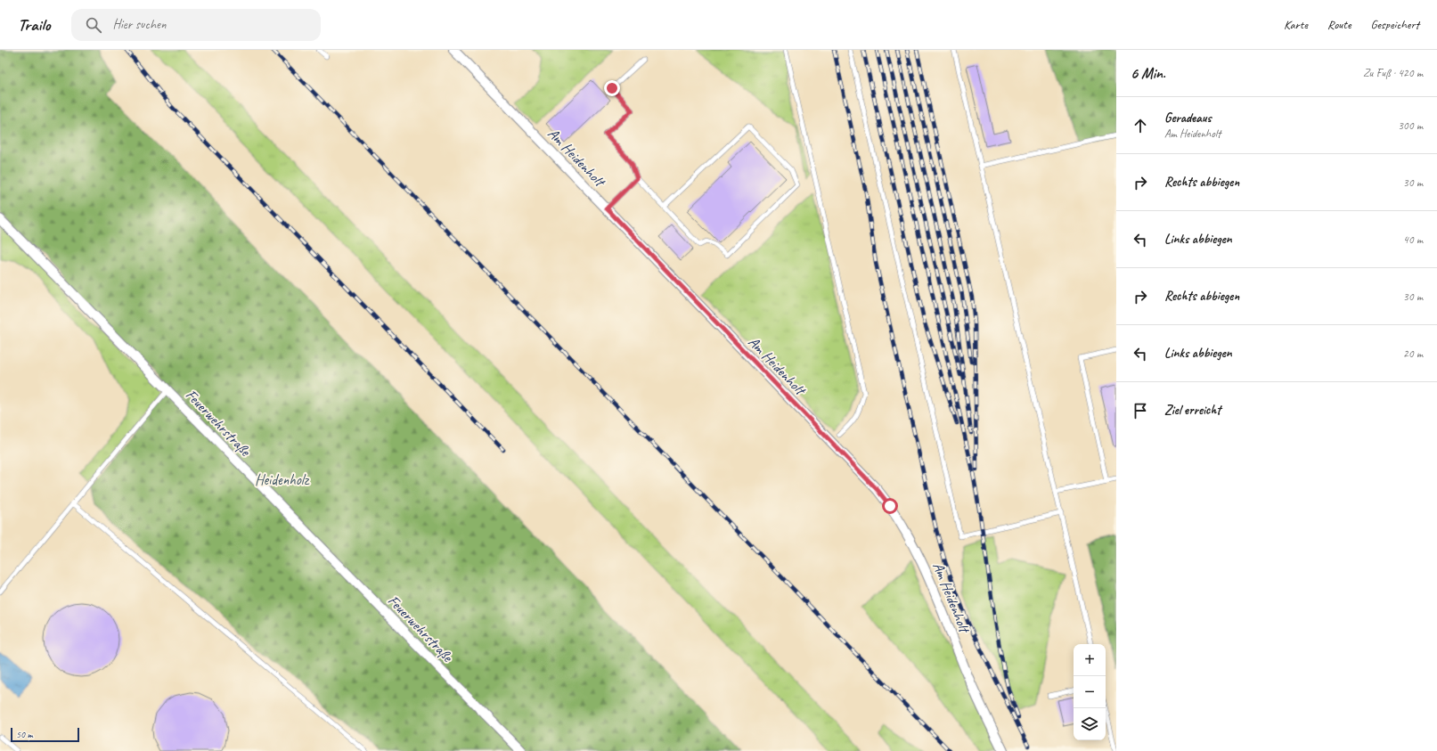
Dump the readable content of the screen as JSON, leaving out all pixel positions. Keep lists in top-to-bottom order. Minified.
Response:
{"streets":{"street":["Am Heidenholt","Feuerwehrstraße"]},"parks":["Heidenholz"],"scale_bar":"50 m","page":{"header":"Trailo","search":"Hier suchen","nav":["Karte","Route","Gespeichert"],"heading":["6 Min.","Zu Fuß · 420 m"],"list":[["Geradeaus","Am Heidenholt","300 m"],["Rechts abbiegen","30 m"],["Links abbiegen","40 m"],["Rechts abbiegen","30 m"],["Links abbiegen","20 m"],"Ziel erreicht"],"map_buttons":["+","−"],"scale":"50 m"}}
